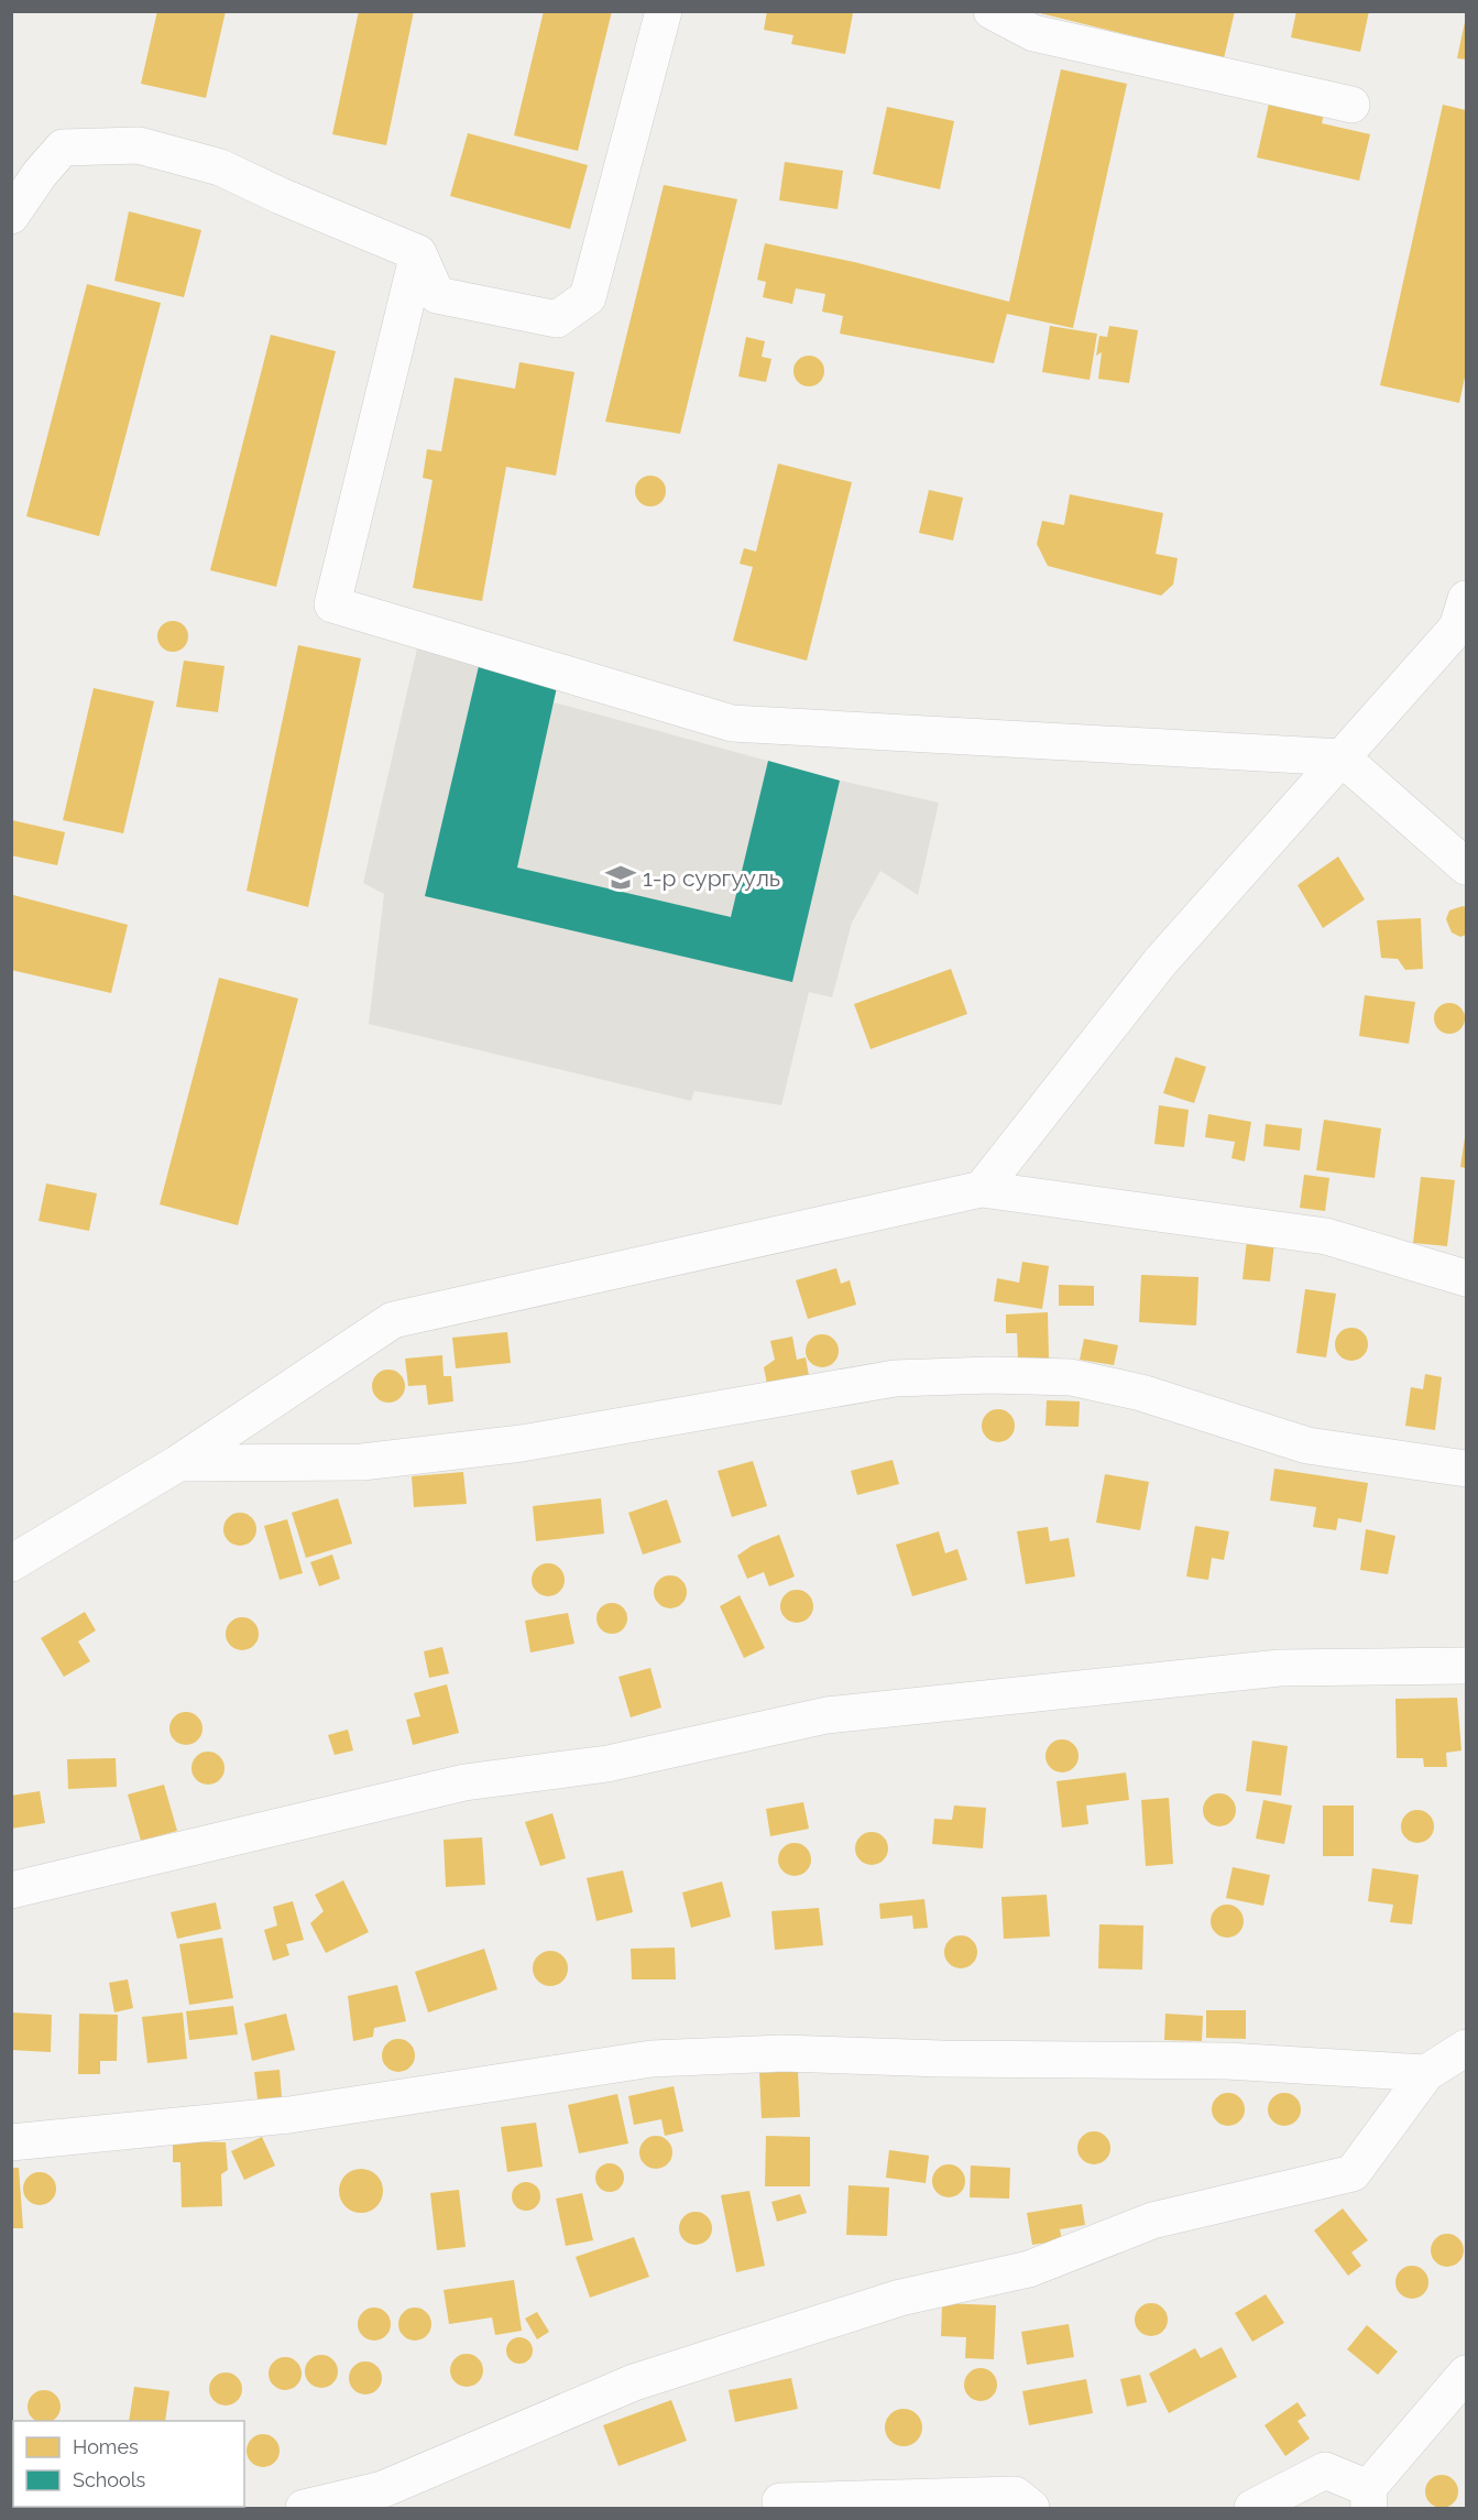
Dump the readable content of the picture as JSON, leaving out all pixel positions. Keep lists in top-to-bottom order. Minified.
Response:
{"places":{"school or university":["1-р сургууль"]},"legend":["Homes","Schools"]}
